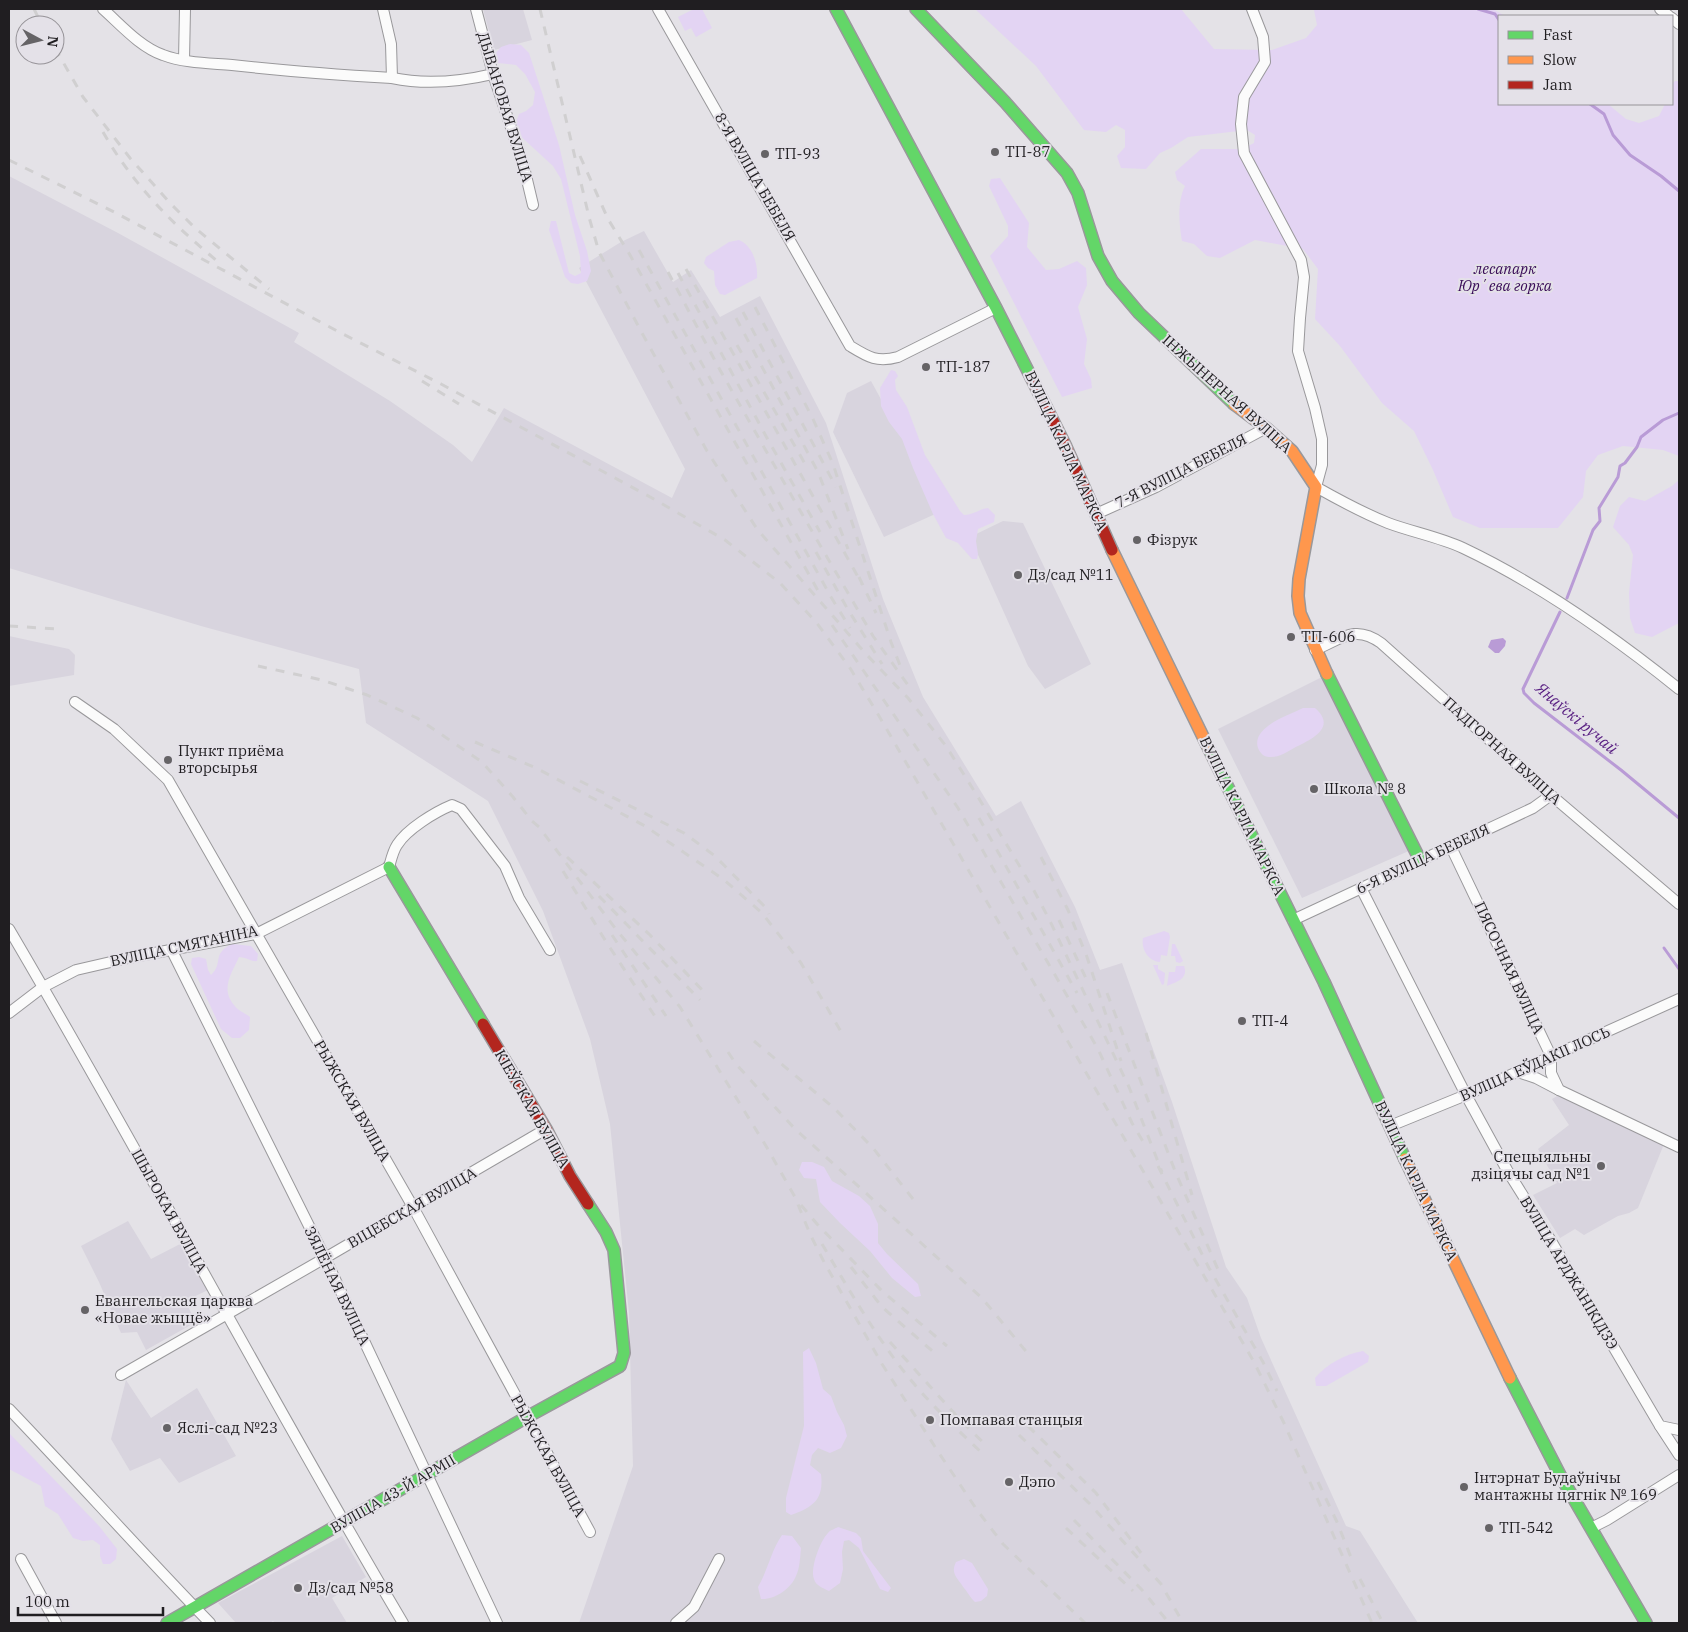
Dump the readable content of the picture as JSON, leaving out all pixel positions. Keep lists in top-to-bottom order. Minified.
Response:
{"streets":{"street":["ДЫВАНОВАЯ ВУЛІЦА","8-Я ВУЛІЦА БЕБЕЛЯ","ІНЖЫНЕРНАЯ ВУЛІЦА","ВУЛІЦА КАРЛА МАРКСА","7-Я ВУЛІЦА БЕБЕЛЯ","ПАДГОРНАЯ ВУЛІЦА","6-Я ВУЛІЦА БЕБЕЛЯ","ВУЛІЦА СМЯТАНІНА","ПЯСОЧНАЯ ВУЛІЦА","ВУЛІЦА ЕЎДАКІІ ЛОСЬ","РЫЖСКАЯ ВУЛІЦА","КІЕЎСКАЯ ВУЛІЦА","ВІЦЕБСКАЯ ВУЛІЦА","ШЫРОКАЯ ВУЛІЦА","ВУЛІЦА АРДЖАНІКІДЗЭ","ЗЯЛЁНАЯ ВУЛІЦА","ВУЛІЦА 43-Й АРМІІ"]},"crossings":[["8-Я ВУЛІЦА БЕБЕЛЯ","ВУЛІЦА КАРЛА МАРКСА"],["ІНЖЫНЕРНАЯ ВУЛІЦА","7-Я ВУЛІЦА БЕБЕЛЯ"],["ВУЛІЦА КАРЛА МАРКСА","7-Я ВУЛІЦА БЕБЕЛЯ"],["ВУЛІЦА КАРЛА МАРКСА","6-Я ВУЛІЦА БЕБЕЛЯ"],["ВУЛІЦА КАРЛА МАРКСА","ВУЛІЦА ЕЎДАКІІ ЛОСЬ"],["ПАДГОРНАЯ ВУЛІЦА","6-Я ВУЛІЦА БЕБЕЛЯ"],["6-Я ВУЛІЦА БЕБЕЛЯ","ПЯСОЧНАЯ ВУЛІЦА"],["6-Я ВУЛІЦА БЕБЕЛЯ","ВУЛІЦА АРДЖАНІКІДЗЭ"],["ВУЛІЦА СМЯТАНІНА","РЫЖСКАЯ ВУЛІЦА"],["ВУЛІЦА СМЯТАНІНА","КІЕЎСКАЯ ВУЛІЦА"],["ВУЛІЦА СМЯТАНІНА","ШЫРОКАЯ ВУЛІЦА"],["ВУЛІЦА СМЯТАНІНА","ЗЯЛЁНАЯ ВУЛІЦА"],["ПЯСОЧНАЯ ВУЛІЦА","ВУЛІЦА ЕЎДАКІІ ЛОСЬ"],["ВУЛІЦА ЕЎДАКІІ ЛОСЬ","ВУЛІЦА АРДЖАНІКІДЗЭ"],["РЫЖСКАЯ ВУЛІЦА","ВІЦЕБСКАЯ ВУЛІЦА"],["РЫЖСКАЯ ВУЛІЦА","ВУЛІЦА 43-Й АРМІІ"],["КІЕЎСКАЯ ВУЛІЦА","ВІЦЕБСКАЯ ВУЛІЦА"],["КІЕЎСКАЯ ВУЛІЦА","ВУЛІЦА 43-Й АРМІІ"],["ВІЦЕБСКАЯ ВУЛІЦА","ШЫРОКАЯ ВУЛІЦА"],["ВІЦЕБСКАЯ ВУЛІЦА","ЗЯЛЁНАЯ ВУЛІЦА"],["ШЫРОКАЯ ВУЛІЦА","ВУЛІЦА 43-Й АРМІІ"],["ЗЯЛЁНАЯ ВУЛІЦА","ВУЛІЦА 43-Й АРМІІ"]],"water":["Янаўскі ручай"],"parks":["лесапарк Юрʼева горка"],"places":["ТП-87","ТП-93","ТП-187","Фізрук","Дз/сад №11","ТП-606","Пункт приёма вторсырья","Школа № 8","ТП-4","Спецыяльны дзіцячы сад №1","Евангельская царква «Новае жыццё»","Помпавая станцыя","Яслі-сад №23","Дэпо","Інтэрнат Будаўнічы мантажны цягнік № 169","ТП-542","Дз/сад №58"],"legend":["Fast","Slow","Jam"],"scale_bar":"100 m","north":"right"}
